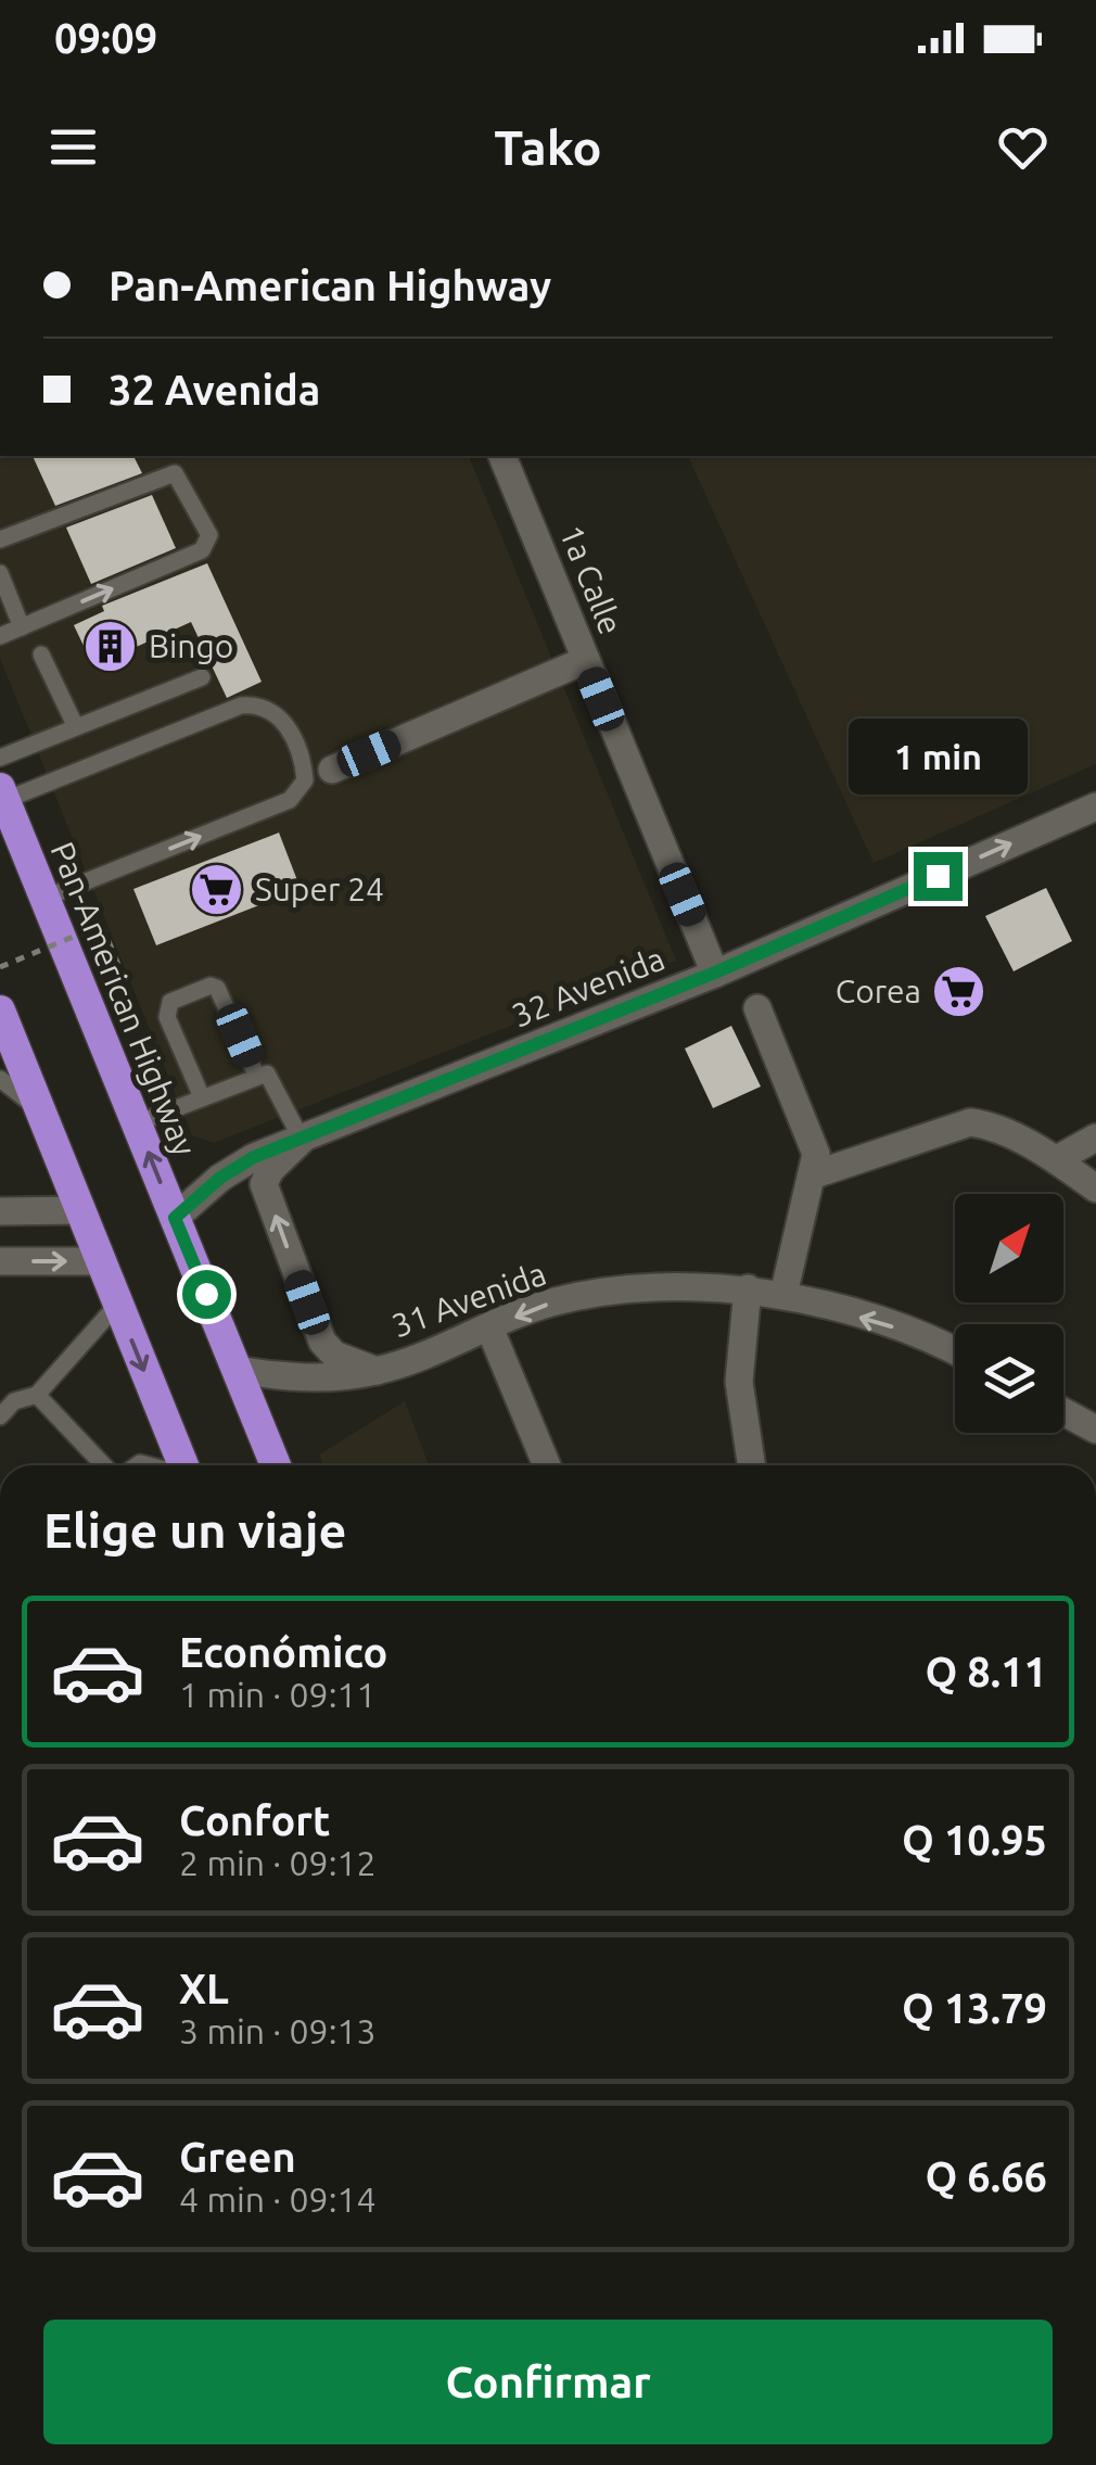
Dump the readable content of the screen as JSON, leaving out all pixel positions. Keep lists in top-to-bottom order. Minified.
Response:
{"streets":{"highway":["Pan-American Highway"],"street":["1a Calle","32 Avenida","31 Avenida"]},"crossings":[["1a Calle","32 Avenida"],["32 Avenida","Pan-American Highway"],["Pan-American Highway","31 Avenida"]],"one_way":["32 Avenida"],"places":{"building":["Bingo"],"supermarket":["Super 24","Corea"]},"north":"top right","page":{"status":"09:09","header":"Tako","banner":["Pan-American Highway","32 Avenida"],"bubble":"1 min","heading":"Elige un viaje","list":[{"name":"Económico","note":"1 min · 09:11","value":"Q 8.11"},{"name":"Confort","note":"2 min · 09:12","value":"Q 10.95"},{"name":"XL","note":"3 min · 09:13","value":"Q 13.79"},{"name":"Green","note":"4 min · 09:14","value":"Q 6.66"}],"buttons":"Confirmar"}}
